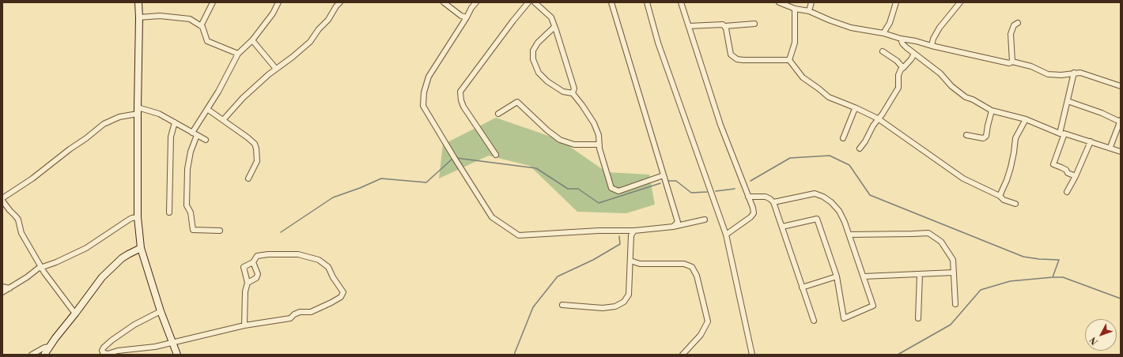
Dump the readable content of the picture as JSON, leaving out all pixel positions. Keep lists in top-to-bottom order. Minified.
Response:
{"north":"bottom left"}
